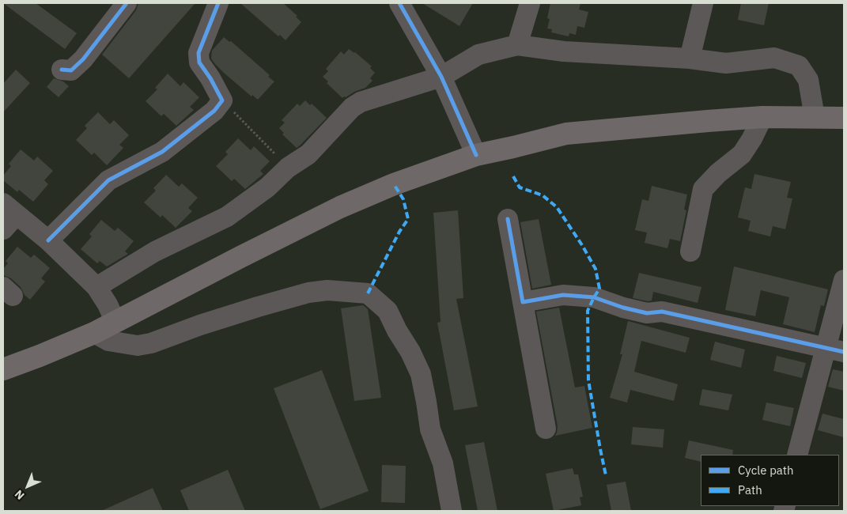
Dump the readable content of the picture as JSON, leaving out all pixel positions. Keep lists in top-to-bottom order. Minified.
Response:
{"legend":["Cycle path","Path"],"north":"bottom left"}
